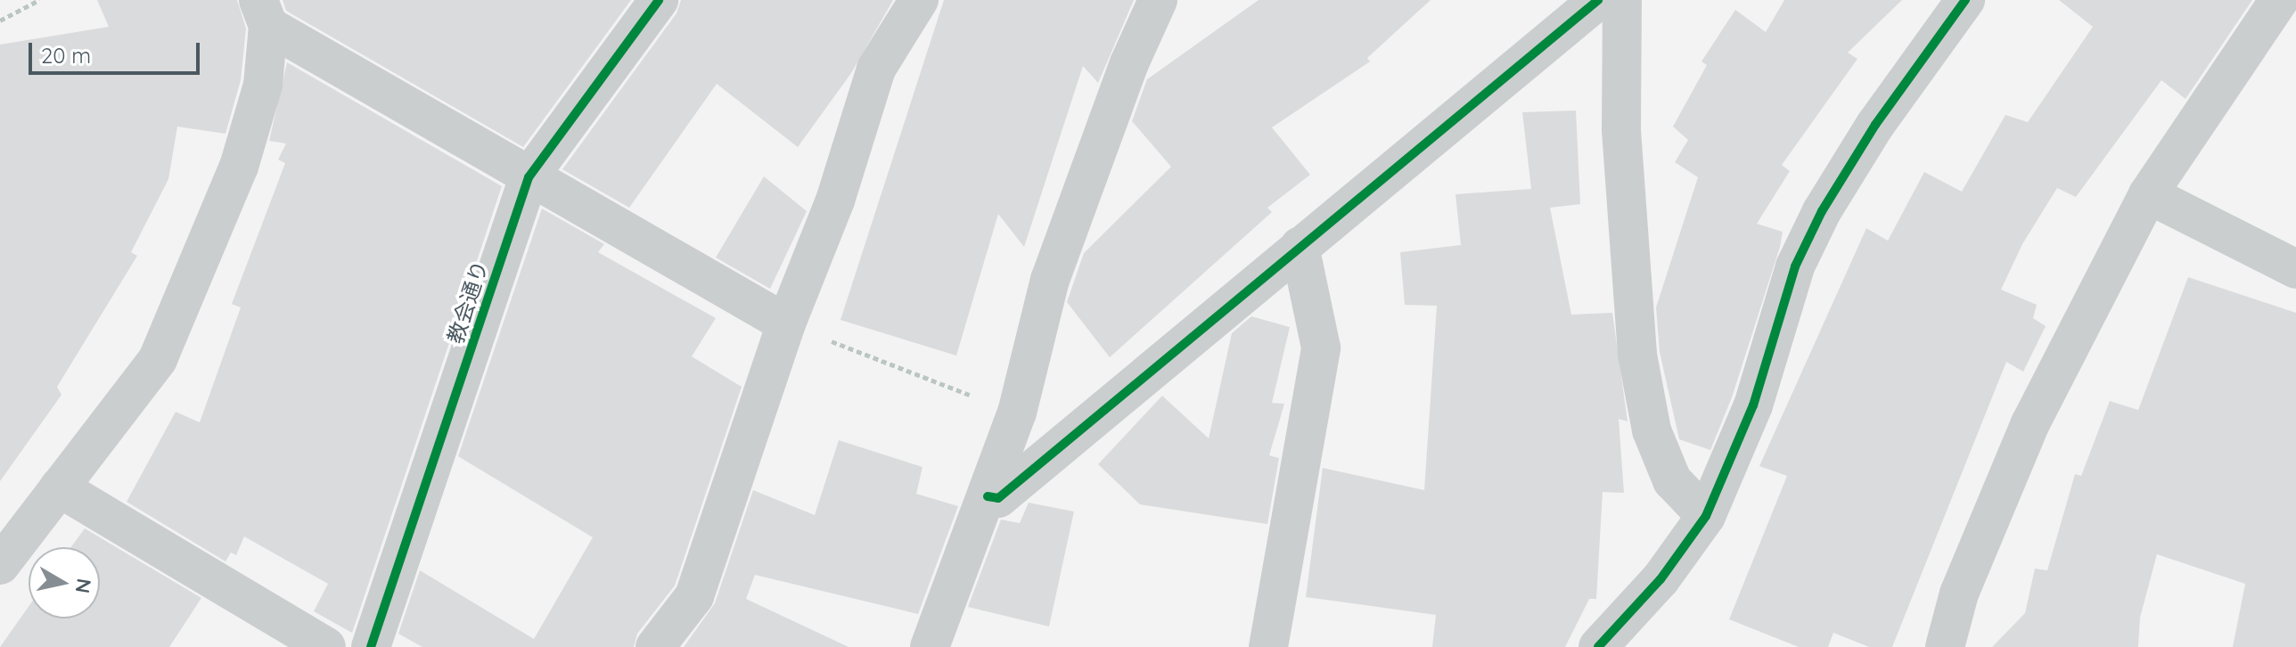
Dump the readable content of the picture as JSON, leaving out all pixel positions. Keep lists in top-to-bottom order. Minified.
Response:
{"streets":{"street":["教会通り"]},"scale_bar":"20 m","north":"right"}
